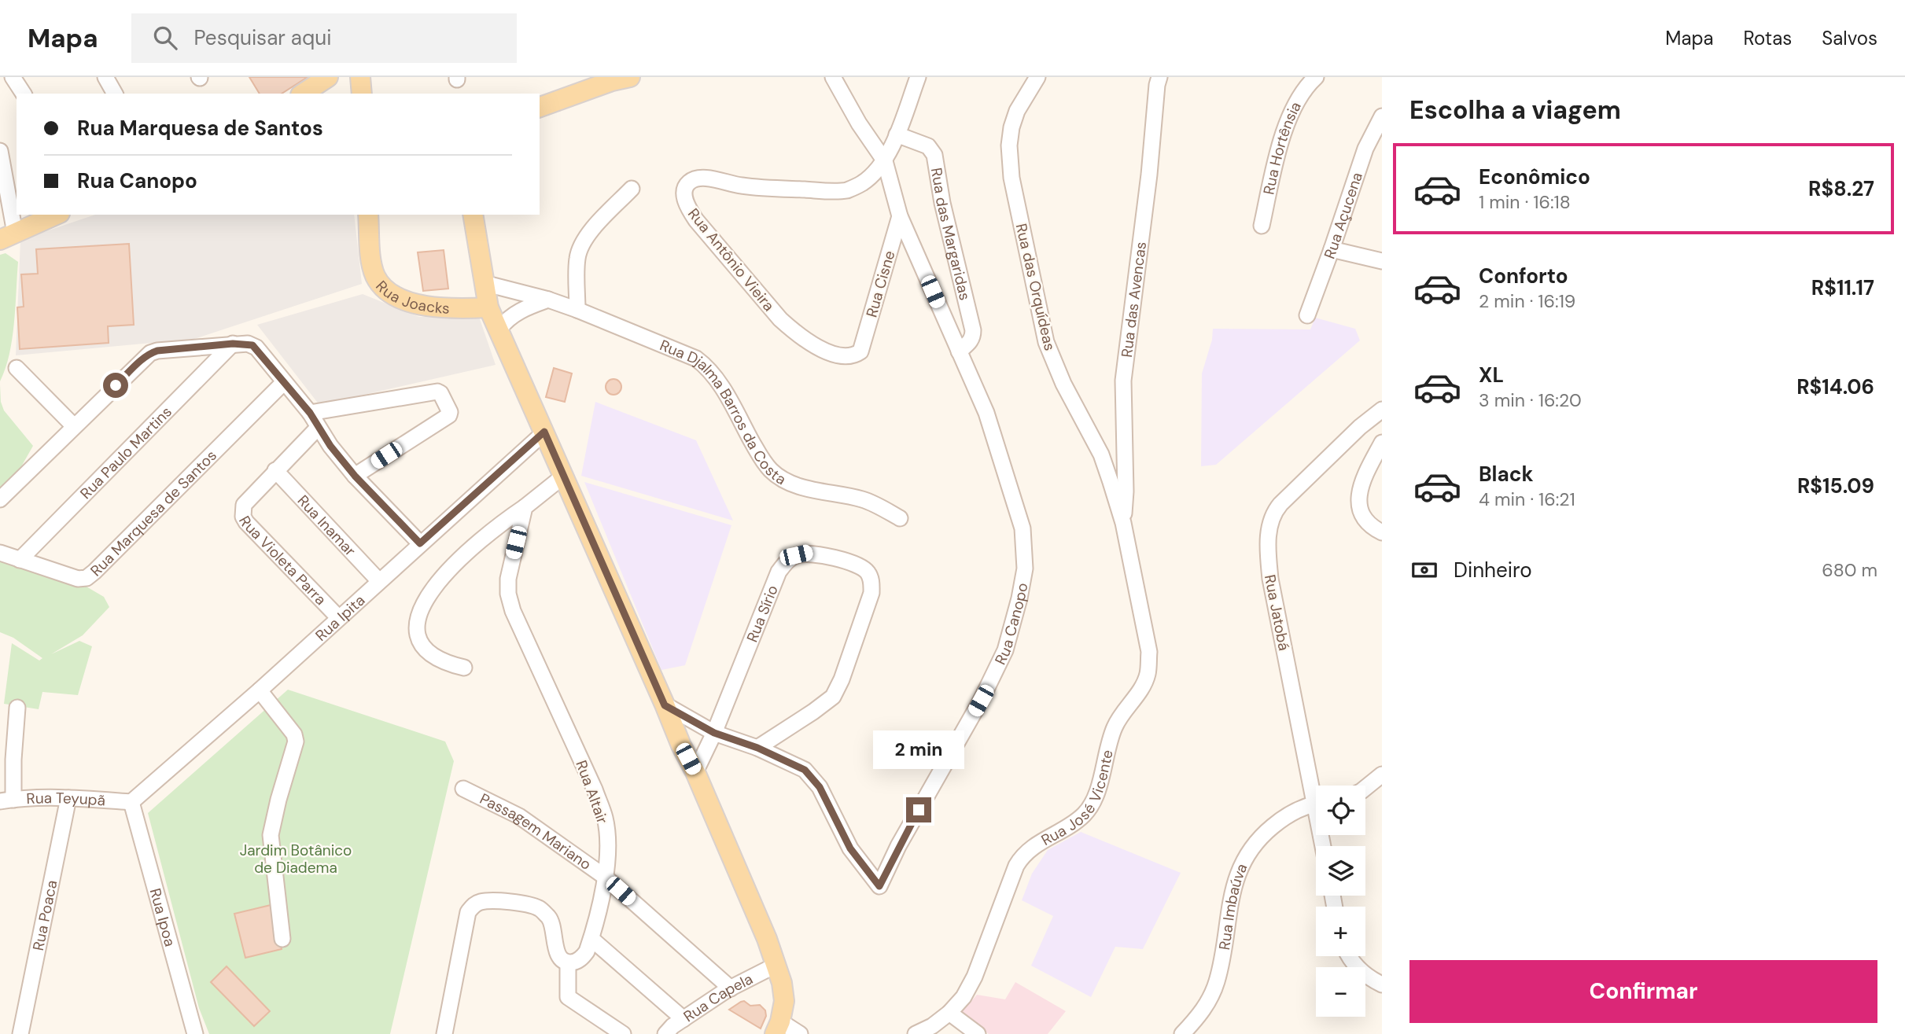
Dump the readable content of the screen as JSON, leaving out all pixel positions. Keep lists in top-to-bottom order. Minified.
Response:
{"streets":{"main road":["Rua Joacks"],"street":["Rua Hortênsia","Rua Açucena","Rua das Margaridas","Rua Antônio Vieira","Rua Cisne","Rua das Orquídeas","Rua das Avencas","Rua Djalma Barros da Costa","Rua Paulo Martins","Rua Marquesa de Santos","Rua Inamar","Rua Violeta Parra","Rua Jatobá","Rua Sírio","Rua Ipita","Rua Canopo","Rua Altair","Rua José Vicente","Rua Teyupã","Passagem Mariano","Rua Imbaúva","Rua Poaca","Rua Ipoa","Rua Capela"]},"crossings":[["Rua das Margaridas","Rua Canopo"],["Rua Antônio Vieira","Rua Cisne"],["Rua Antônio Vieira","Rua Canopo"],["Rua Cisne","Rua Canopo"],["Rua das Orquídeas","Rua das Avencas"],["Rua das Orquídeas","Rua José Vicente"],["Rua das Avencas","Rua José Vicente"],["Rua Paulo Martins","Rua Marquesa de Santos"],["Rua Inamar","Rua Violeta Parra"],["Rua Inamar","Rua Ipita"],["Rua Violeta Parra","Rua Ipita"],["Rua Sírio","Rua Canopo"],["Rua Ipita","Rua Teyupã"],["Rua Ipita","Rua Ipoa"],["Rua Altair","Passagem Mariano"],["Rua Teyupã","Rua Poaca"],["Rua Teyupã","Rua Ipoa"],["Passagem Mariano","Rua Capela"]],"parks":["Jardim Botânico de Diadema"],"page":{"header":"Mapa","search":"Pesquisar aqui","nav":["Mapa","Rotas","Salvos"],"heading":"Escolha a viagem","banner":["Rua Marquesa de Santos","Rua Canopo"],"list":[{"name":"Econômico","note":"1 min · 16:18","value":"R$8.27"},{"name":"Conforto","note":"2 min · 16:19","value":"R$11.17"},{"name":"XL","note":"3 min · 16:20","value":"R$14.06"},{"name":"Black","note":"4 min · 16:21","value":"R$15.09"}],"pay":["Dinheiro","680 m"],"bubble":"2 min","map_buttons":["+","−"],"buttons":"Confirmar"}}
